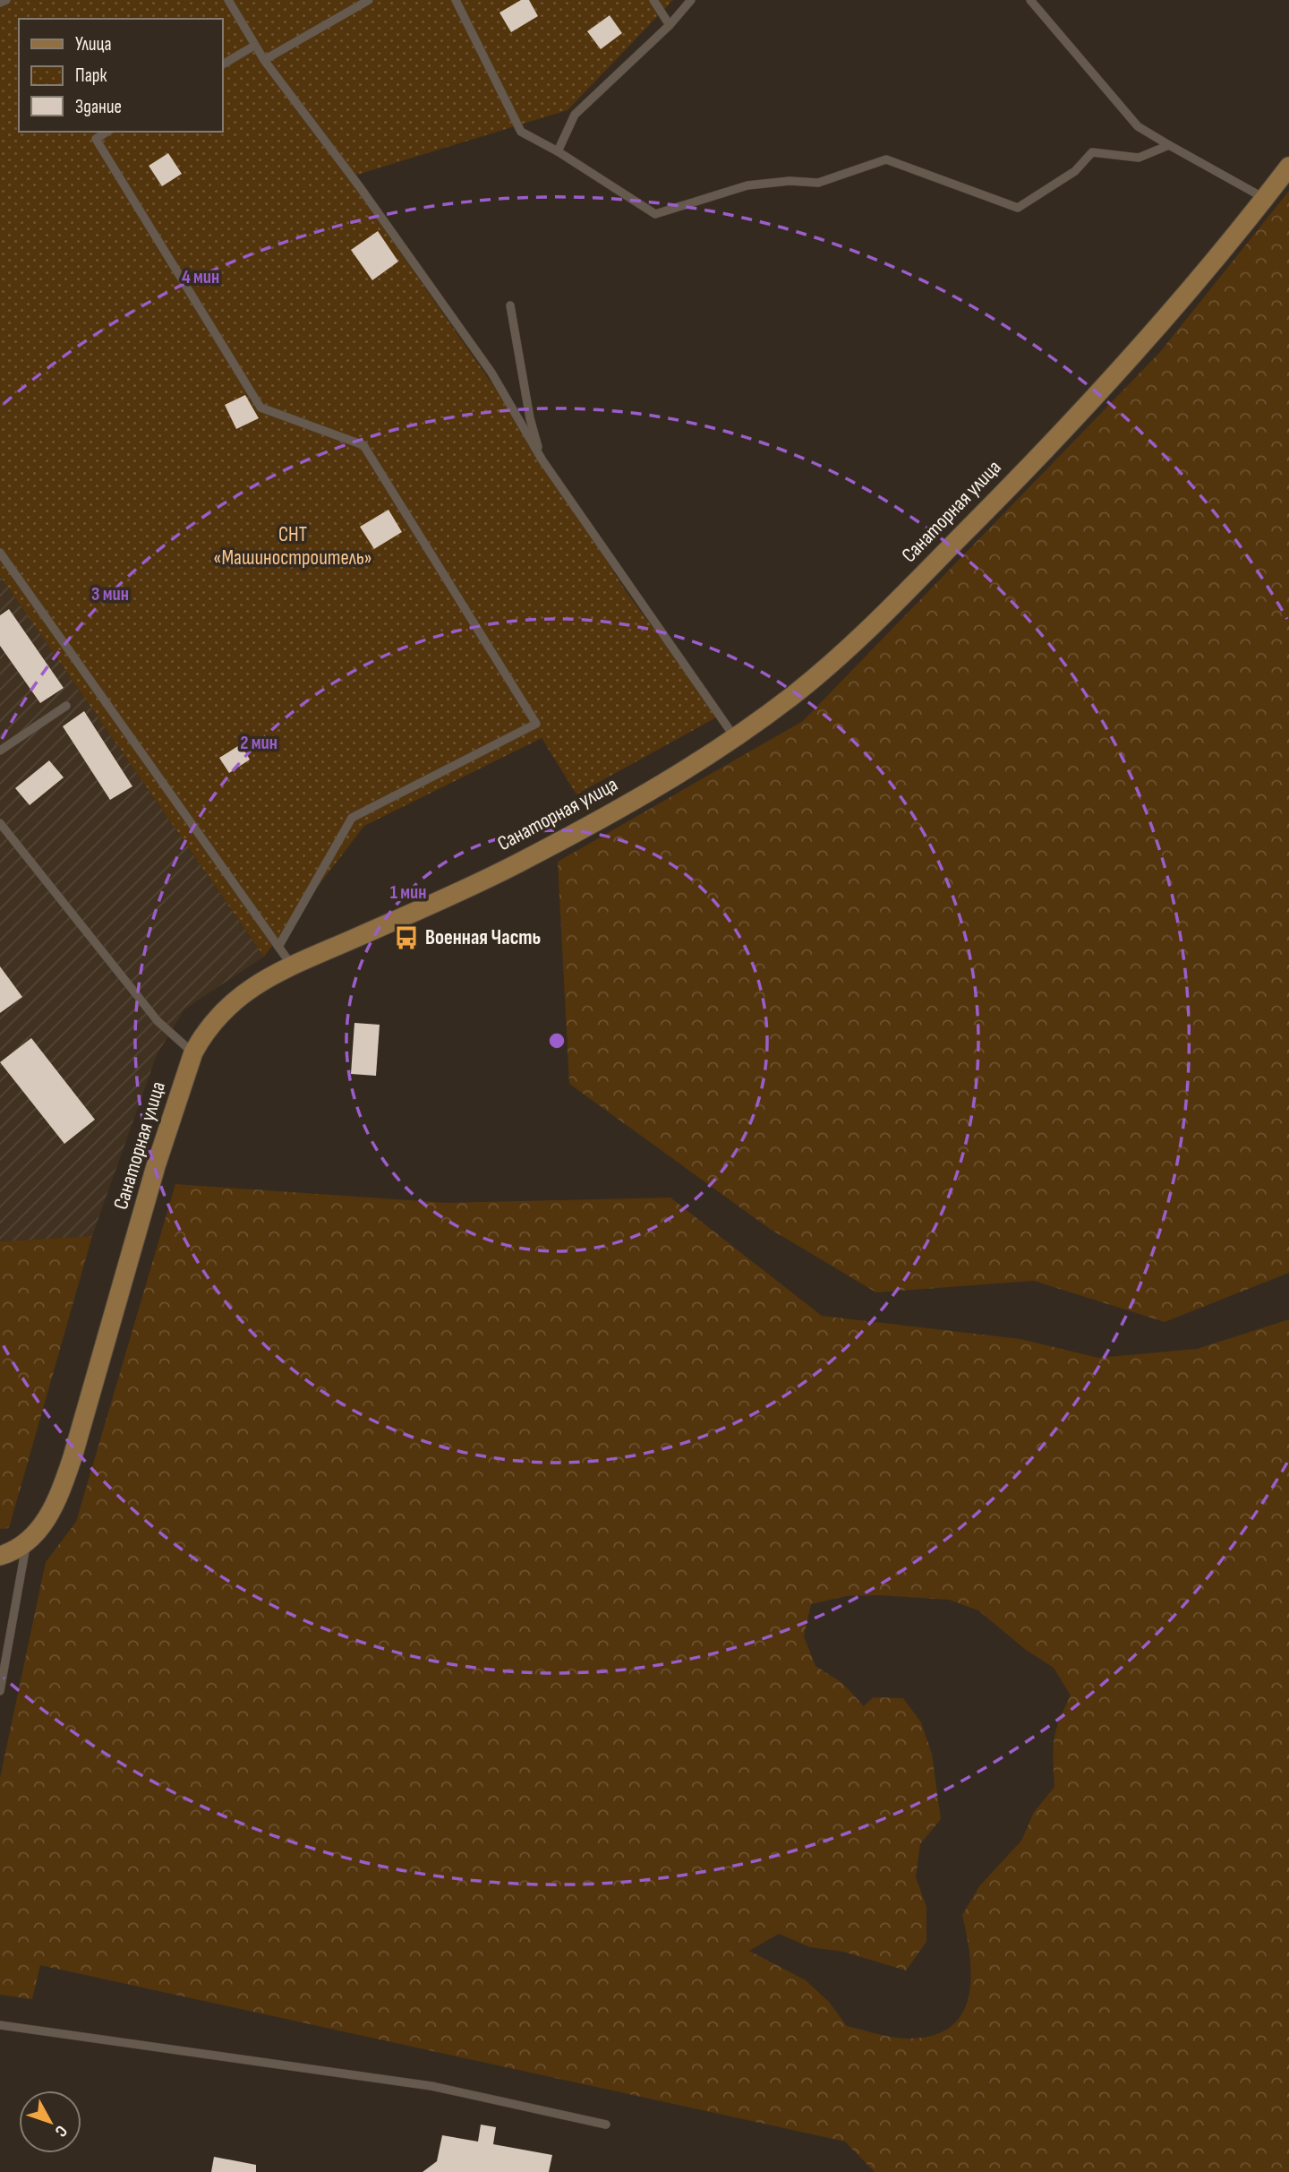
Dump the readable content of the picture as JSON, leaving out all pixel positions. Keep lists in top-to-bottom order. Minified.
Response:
{"streets":{"street":["Санаторная улица"]},"parks":["СНТ «Машиностроитель»"],"places":{"bus stop":["Военная Часть"]},"legend":["Улица","Парк","Здание"],"north":"bottom right","rings":["4 мин","3 мин","2 мин","1 мин"]}
